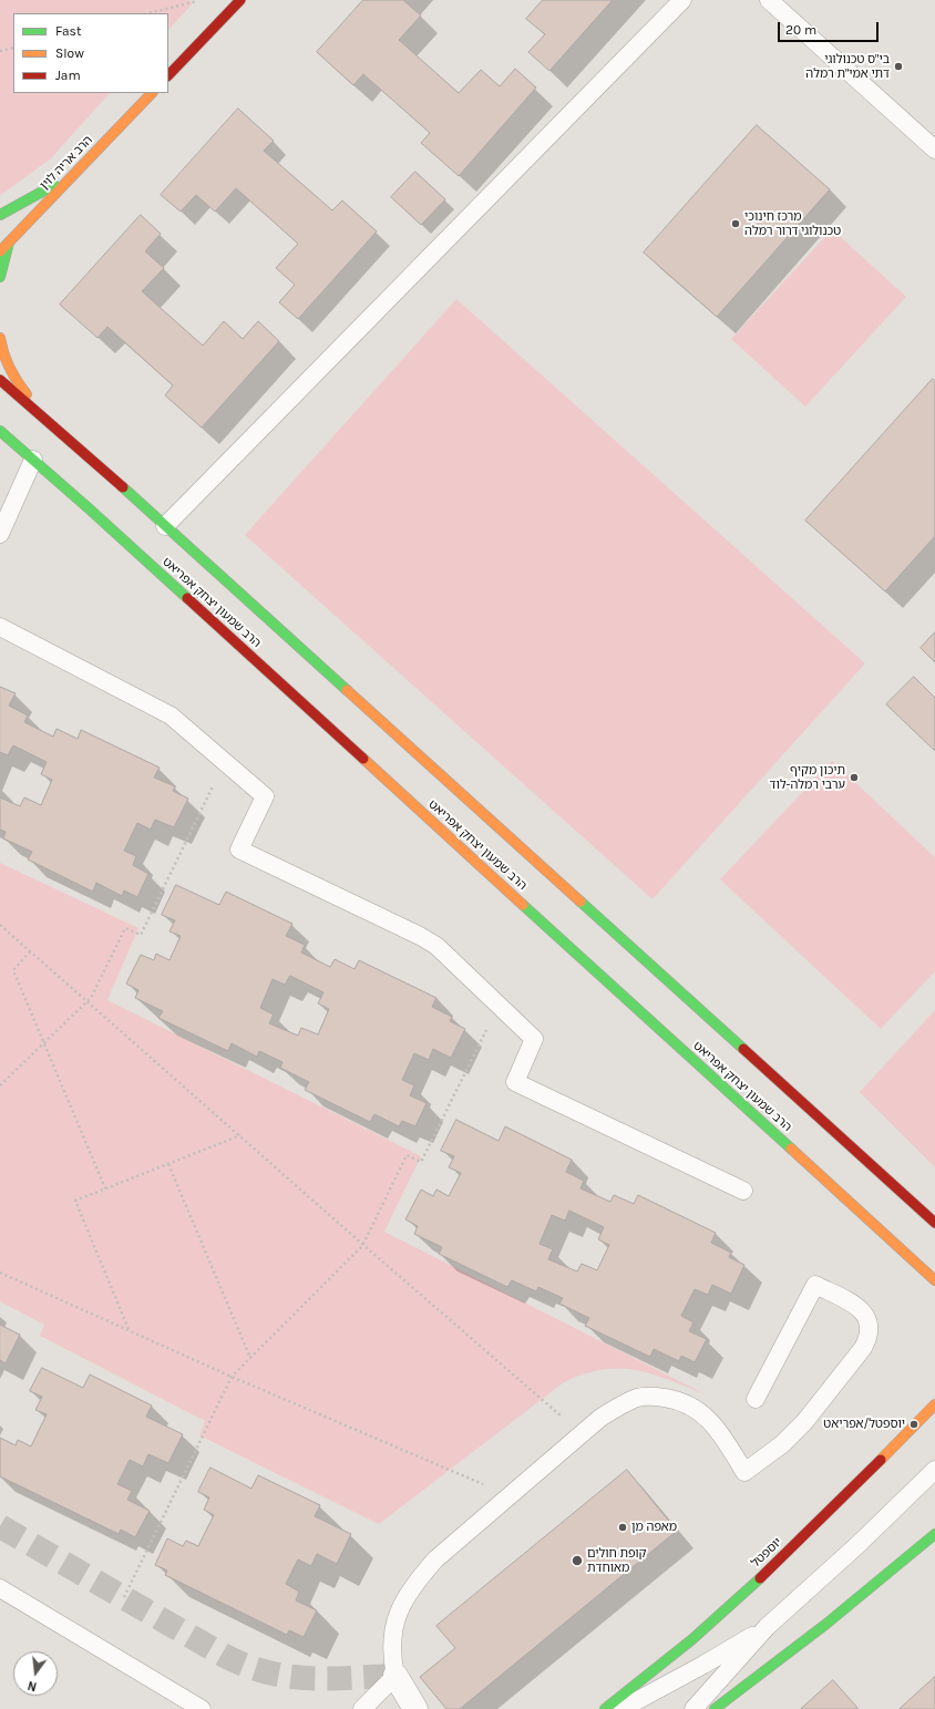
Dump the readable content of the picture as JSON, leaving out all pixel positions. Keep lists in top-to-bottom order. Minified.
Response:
{"streets":{"street":["הרב אריה לוין","הרב שמעון יצחק אפריאט","יוספטל"]},"places":["בי\"ס טכנולוגי דתי אמי\"ת רמלה","מרכז חינוכי טכנולוגי דרור רמלה","תיכון מקיף ערבי רמלה-לוד","יוספטל/אפריאט","מאפה מן","קופת חולים מאוחדת"],"legend":["Fast","Slow","Jam"],"scale_bar":"20 m","north":"bottom"}
